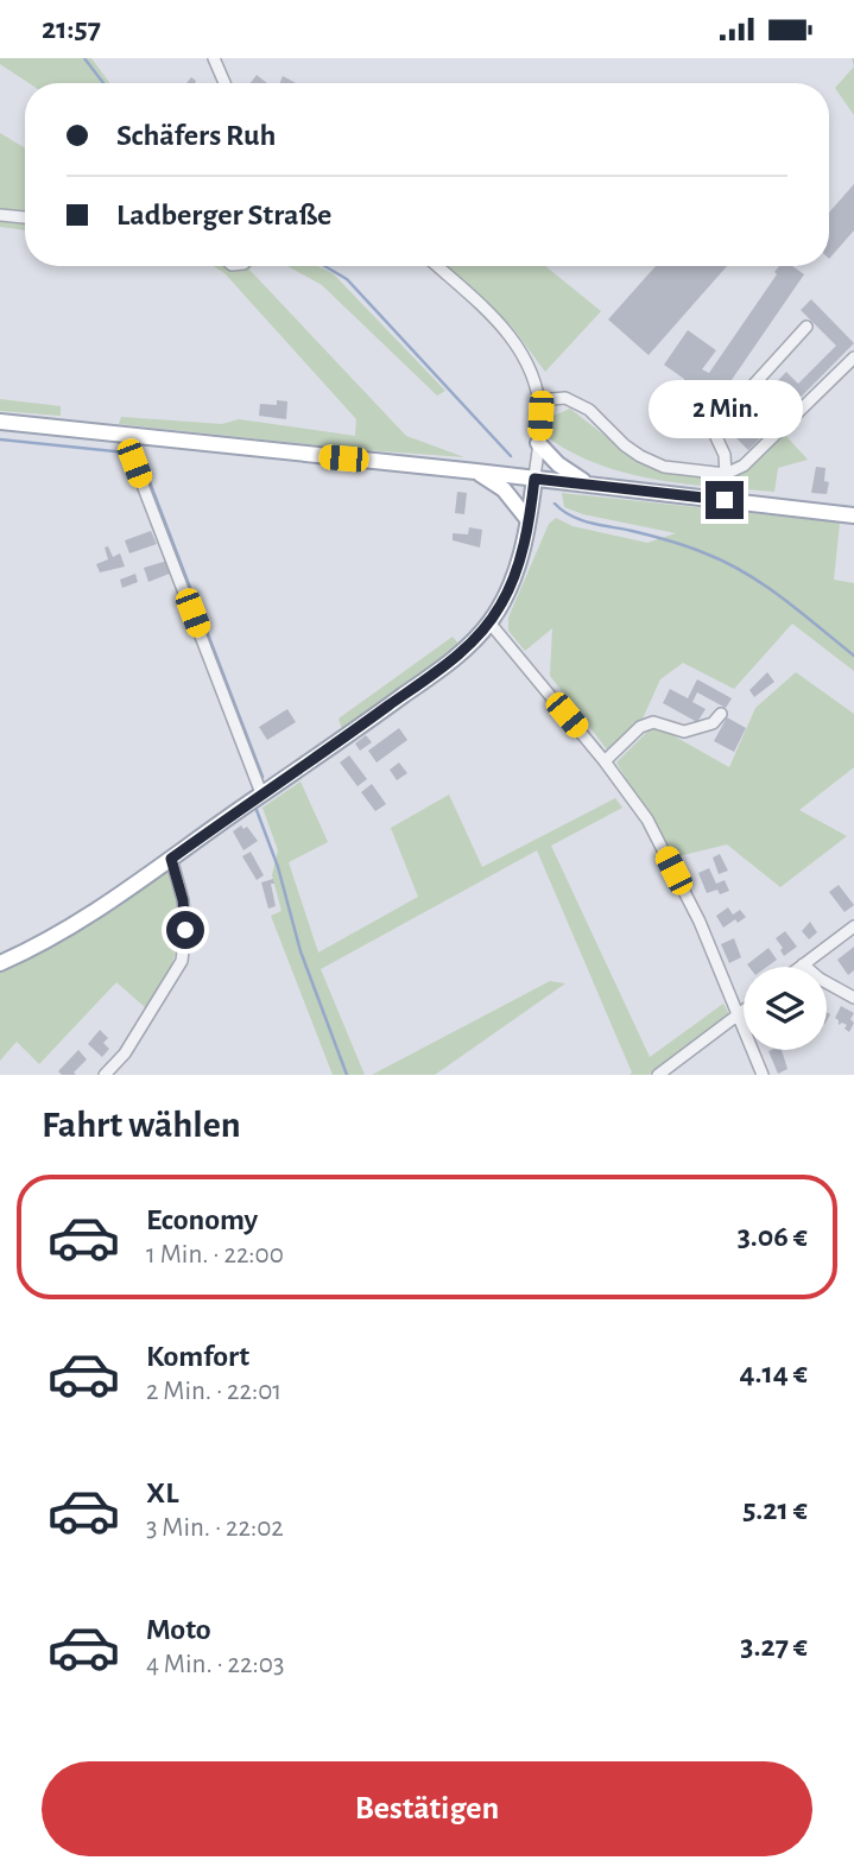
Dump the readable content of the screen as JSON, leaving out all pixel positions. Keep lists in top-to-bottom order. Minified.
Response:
{"page":{"status":"21:57","banner":["Schäfers Ruh","Ladberger Straße"],"bubble":"2 Min.","heading":"Fahrt wählen","list":[{"name":"Economy","note":"1 Min. · 22:00","value":"3.06 €"},{"name":"Komfort","note":"2 Min. · 22:01","value":"4.14 €"},{"name":"XL","note":"3 Min. · 22:02","value":"5.21 €"},{"name":"Moto","note":"4 Min. · 22:03","value":"3.27 €"}],"buttons":"Bestätigen"}}
